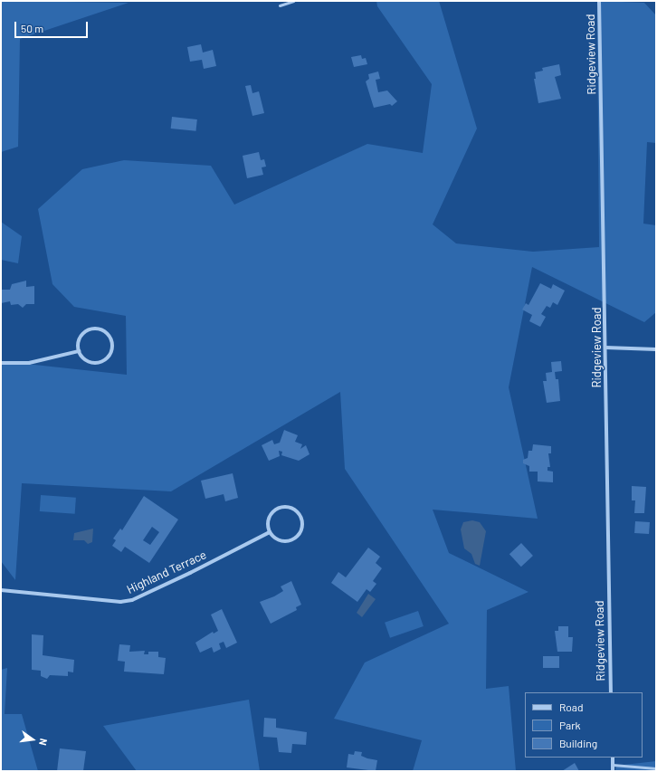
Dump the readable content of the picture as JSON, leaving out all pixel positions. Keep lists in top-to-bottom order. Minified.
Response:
{"streets":{"street":["Ridgeview Road","Highland Terrace"]},"legend":["Road","Park","Building"],"scale_bar":"50 m","north":"right"}
